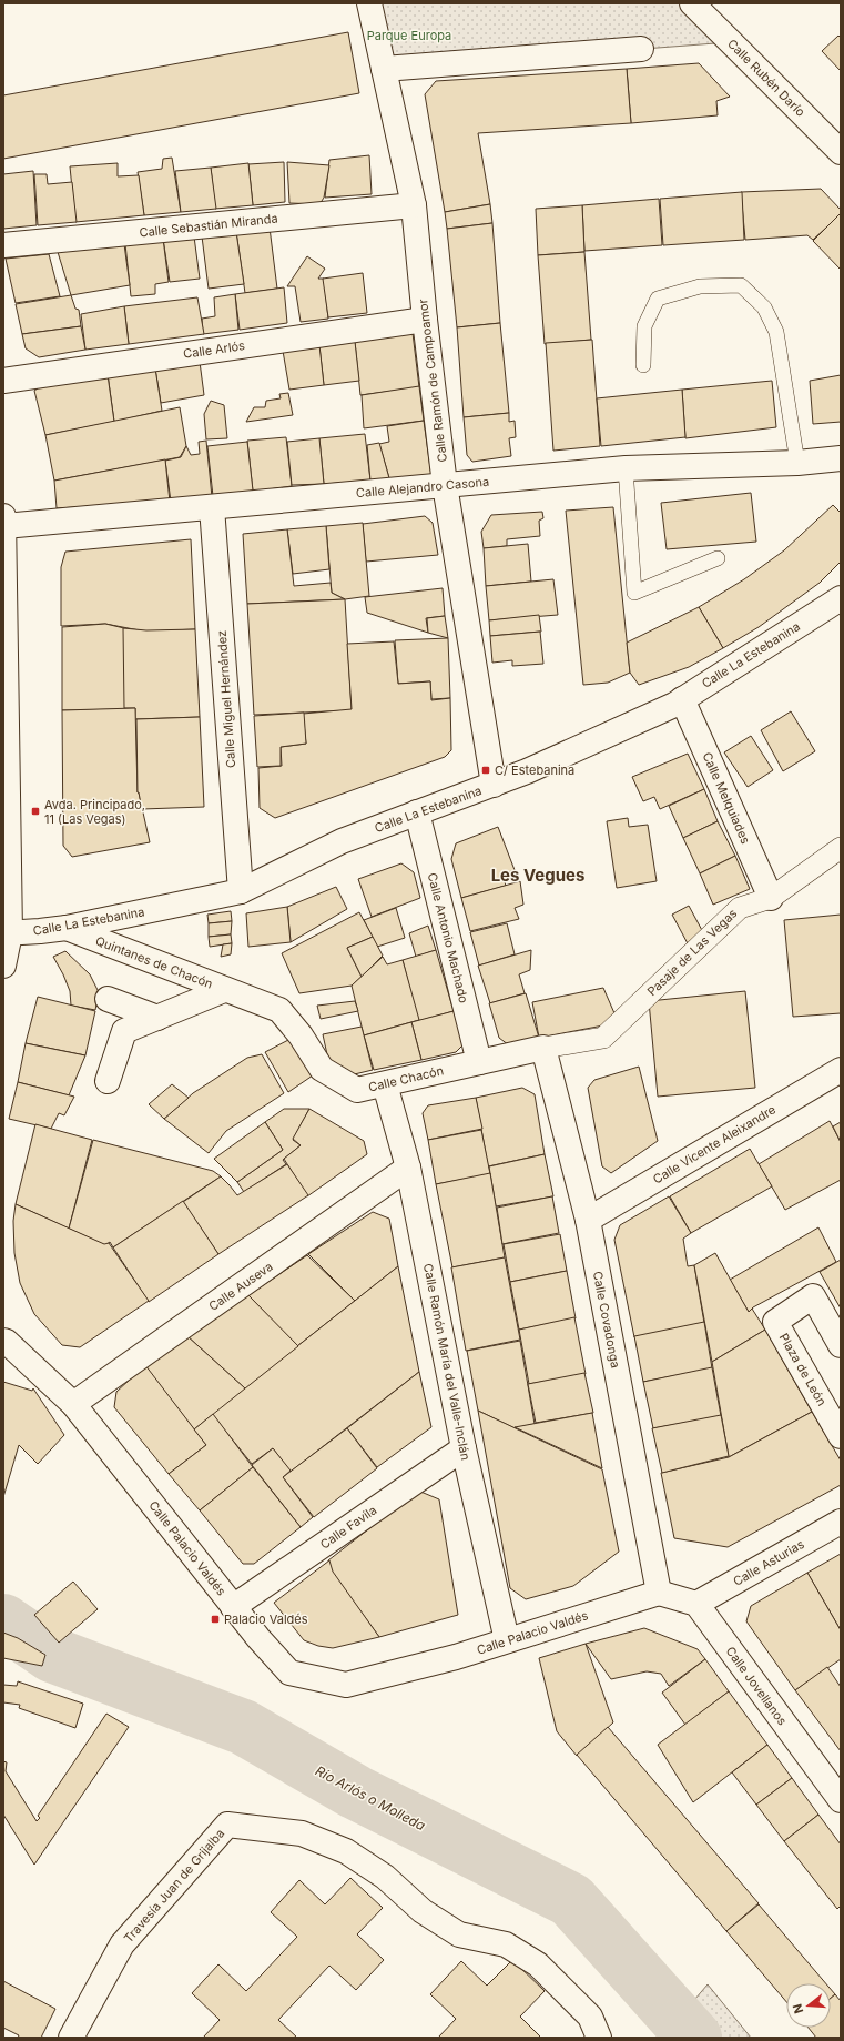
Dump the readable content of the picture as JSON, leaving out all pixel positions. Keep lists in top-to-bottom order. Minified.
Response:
{"streets":{"street":["Calle Rubén Darío","Calle Sebastián Miranda","Calle Arlós","Calle Ramón de Campoamor","Calle Alejandro Casona","Calle La Estebanina","Calle Miguel Hernández","Calle Melquiades","Calle Antonio Machado","Pasaje de Las Vegas","Quintanes de Chacón","Calle Chacón","Calle Vicente Aleixandre","Calle Auseva","Calle Covadonga","Calle Ramón María del Valle-Inclán","Plaza de León","Calle Favila","Calle Palacio Valdés","Calle Asturias","Calle Jovellanos","Travesía Juan de Grijalba"]},"crossings":[["Calle Sebastián Miranda","Calle Ramón de Campoamor"],["Calle Arlós","Calle Ramón de Campoamor"],["Calle Ramón de Campoamor","Calle Alejandro Casona"],["Calle Ramón de Campoamor","Calle La Estebanina"],["Calle Alejandro Casona","Calle Miguel Hernández"],["Calle La Estebanina","Calle Miguel Hernández"],["Calle La Estebanina","Calle Melquiades"],["Calle La Estebanina","Calle Antonio Machado"],["Calle La Estebanina","Quintanes de Chacón"],["Calle Melquiades","Pasaje de Las Vegas"],["Calle Antonio Machado","Calle Chacón"],["Pasaje de Las Vegas","Calle Chacón"],["Pasaje de Las Vegas","Calle Covadonga"],["Quintanes de Chacón","Calle Chacón"],["Calle Chacón","Calle Covadonga"],["Calle Chacón","Calle Ramón María del Valle-Inclán"],["Calle Vicente Aleixandre","Calle Covadonga"],["Calle Auseva","Calle Ramón María del Valle-Inclán"],["Calle Auseva","Calle Palacio Valdés"],["Calle Covadonga","Calle Palacio Valdés"],["Calle Ramón María del Valle-Inclán","Calle Favila"],["Calle Ramón María del Valle-Inclán","Calle Palacio Valdés"],["Calle Favila","Calle Palacio Valdés"],["Calle Asturias","Calle Jovellanos"]],"districts":["Les Vegues"],"water":["Río Arlós o Molleda"],"parks":["Parque Europa"],"places":{"transit":["C/ Estebanina","Avda. Principado, 11 (Las Vegas)","Palacio Valdés"]},"north":"left"}
